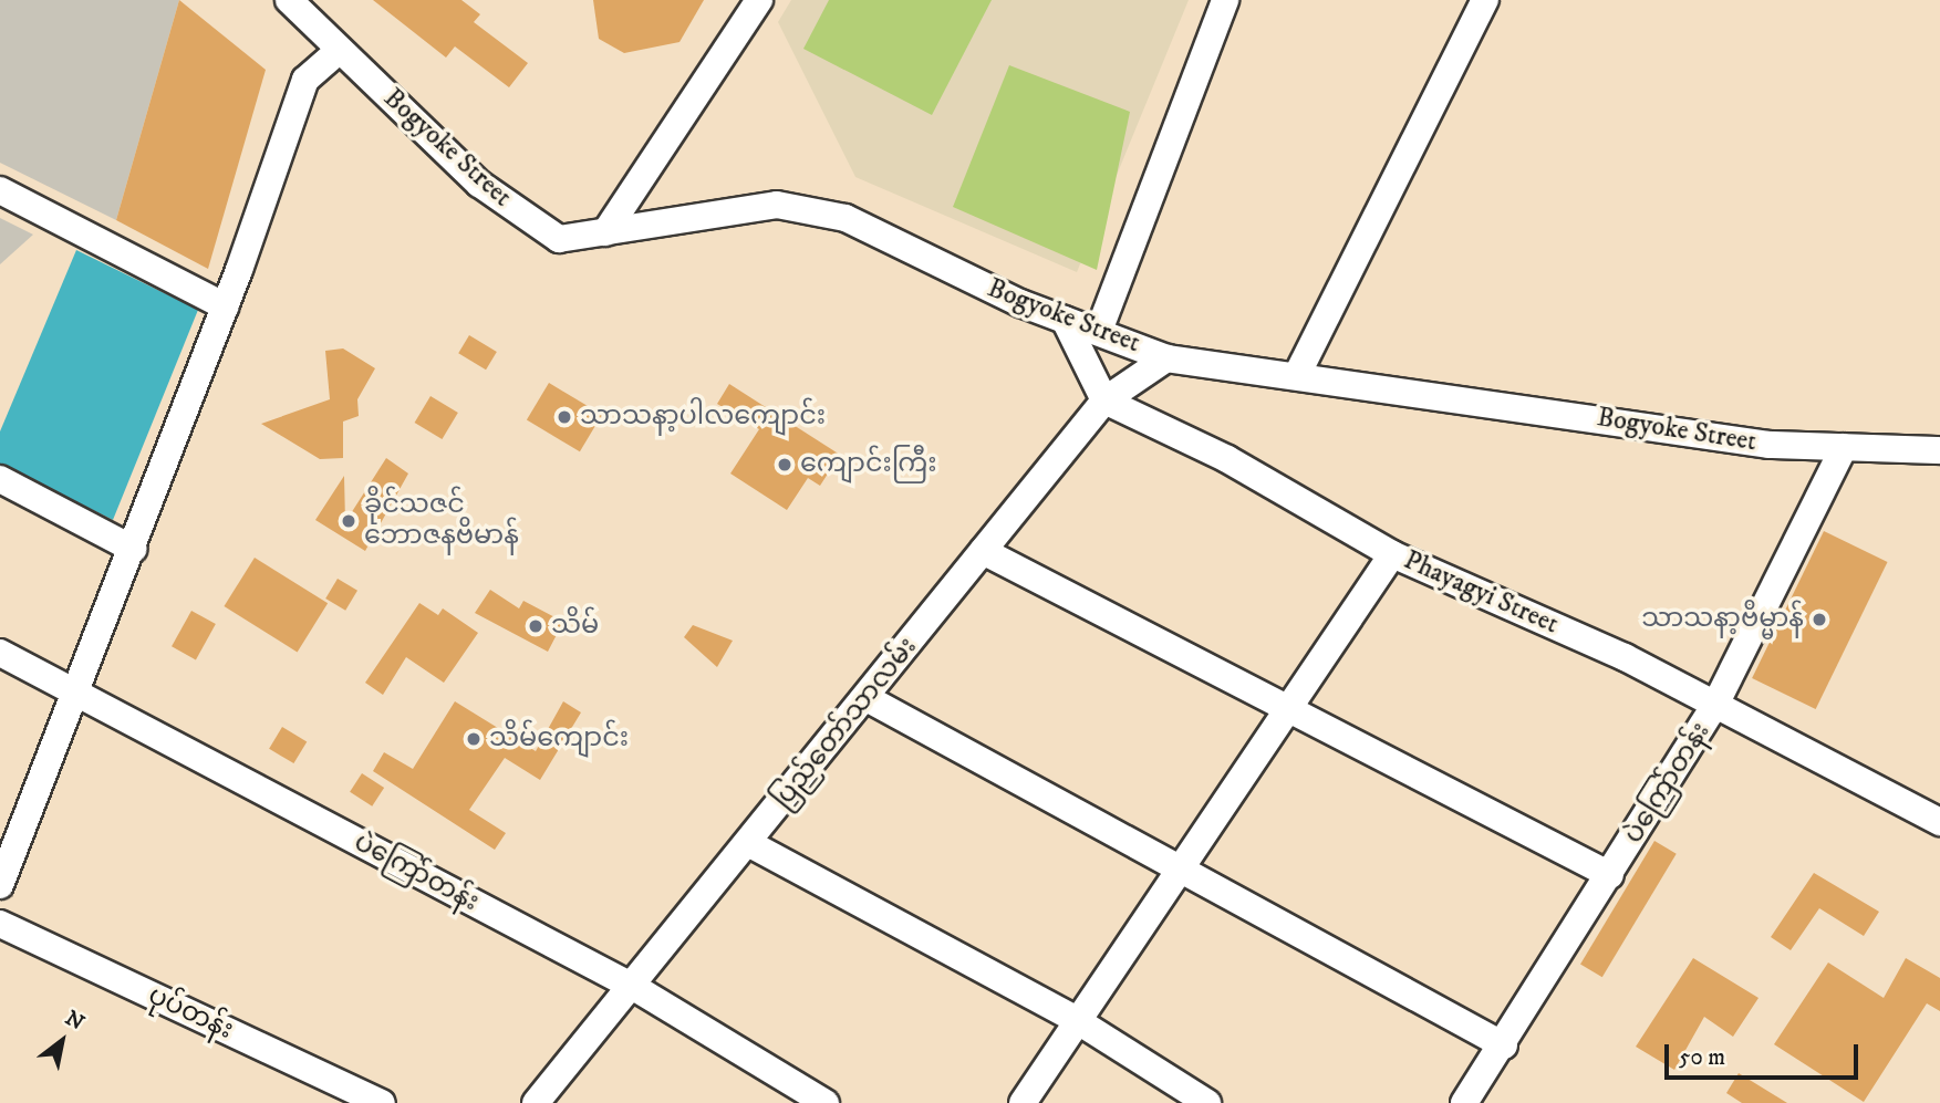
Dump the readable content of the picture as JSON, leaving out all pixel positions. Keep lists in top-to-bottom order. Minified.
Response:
{"streets":{"street":["Bogyoke Street","Phayagyi Street","ပြည်တော်သာလမ်း","ပဲကြော်တန်း","ပုပ်တန်း"]},"crossings":[["Bogyoke Street","ပြည်တော်သာလမ်း"],["Bogyoke Street","ပဲကြော်တန်း"],["Phayagyi Street","ပြည်တော်သာလမ်း"],["Phayagyi Street","ပဲကြော်တန်း"],["ပြည်တော်သာလမ်း","ပဲကြော်တန်း"]],"places":["သာသနာ့ပါလကျောင်း","ကျောင်းကြီး","ခိုင်သဇင် ဘောဇနဗိမာန်","သာသနာ့ဗိမ္မာန်","သိမ်","သိမ်ကျောင်း"],"scale_bar":"50 m","north":"top right"}
